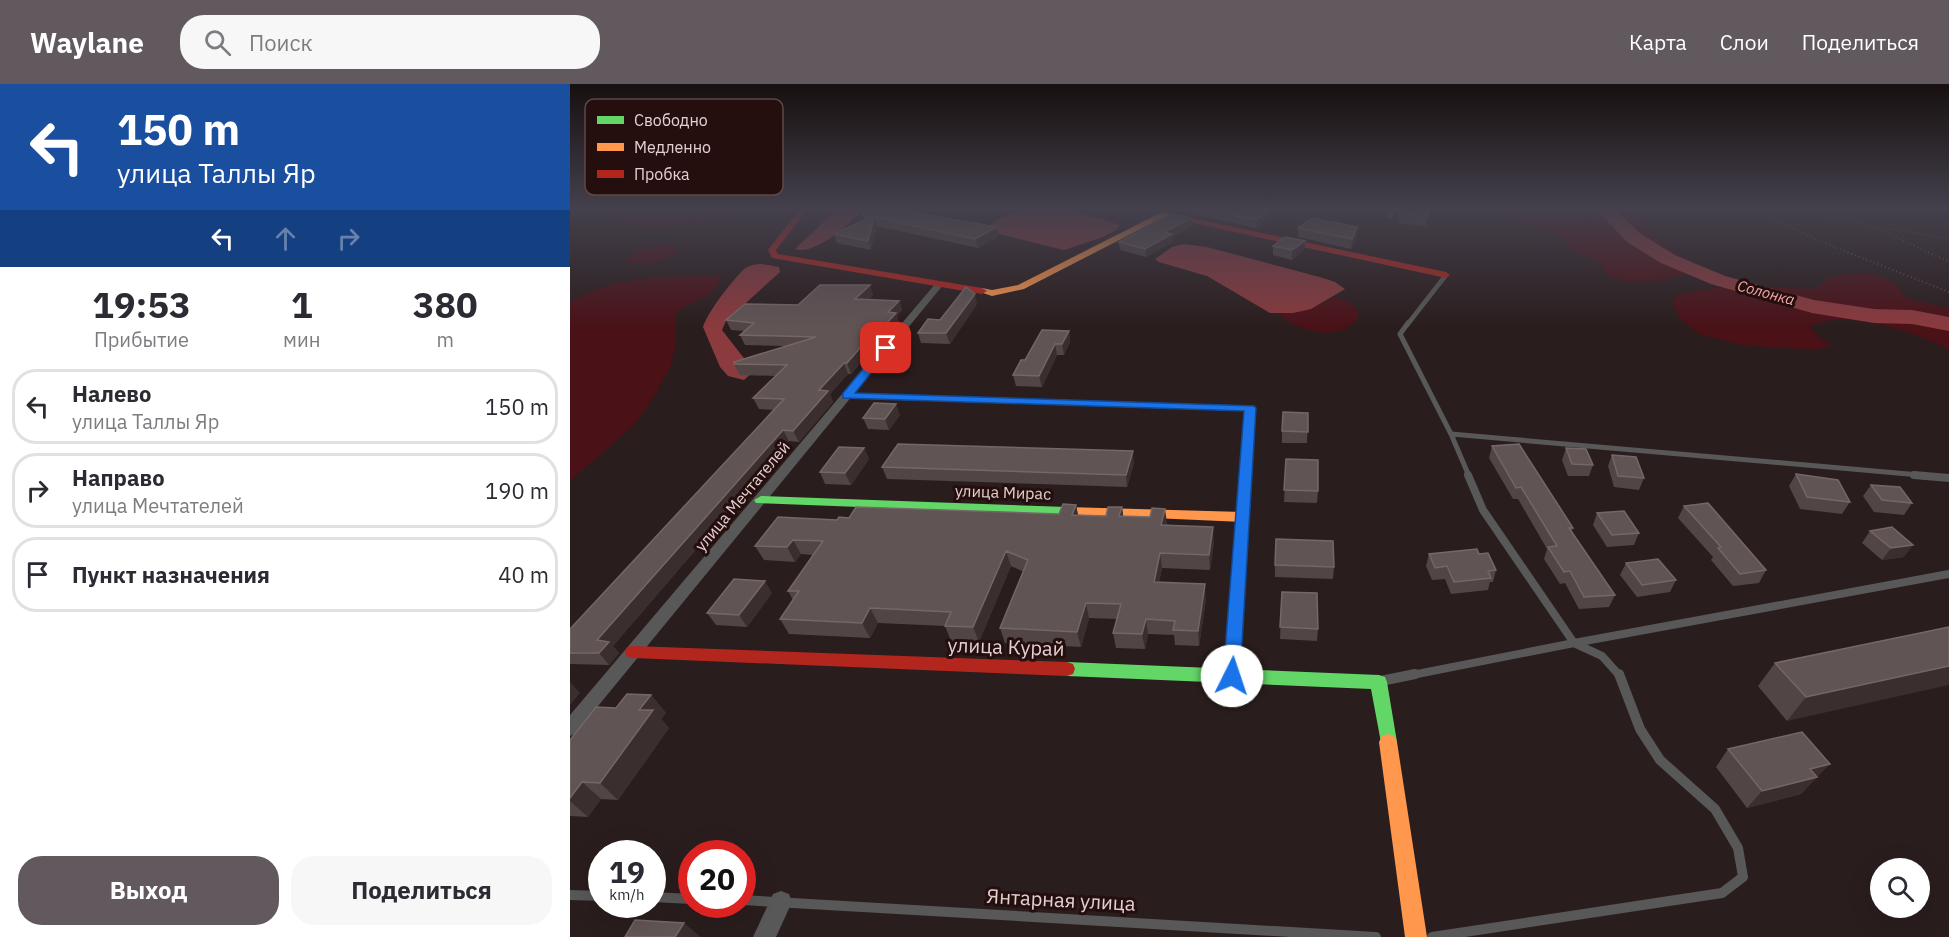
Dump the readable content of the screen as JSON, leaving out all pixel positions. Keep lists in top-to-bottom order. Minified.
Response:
{"streets":{"street":["улица Мирас","улица Мечтателей","улица Курай"],"lane":["Янтарная улица"]},"crossings":[["улица Мирас","улица Мечтателей"],["улица Мечтателей","улица Курай"]],"water":["Солонка"],"legend":["Свободно","Медленно","Пробка"],"page":{"header":"Waylane","search":"Поиск","nav":["Карта","Слои","Поделиться"],"turn":["150 m","улица Таллы Яр"],"eta":["19:53","Прибытие","1","мин","380","m"],"list":[{"name":"Налево","note":"улица Таллы Яр","value":"150 m"},{"name":"Направо","note":"улица Мечтателей","value":"190 m"},{"name":"Пункт назначения","value":"40 m"}],"speed":"19 km/h","limit":"20","buttons":["Выход","Поделиться"]}}
